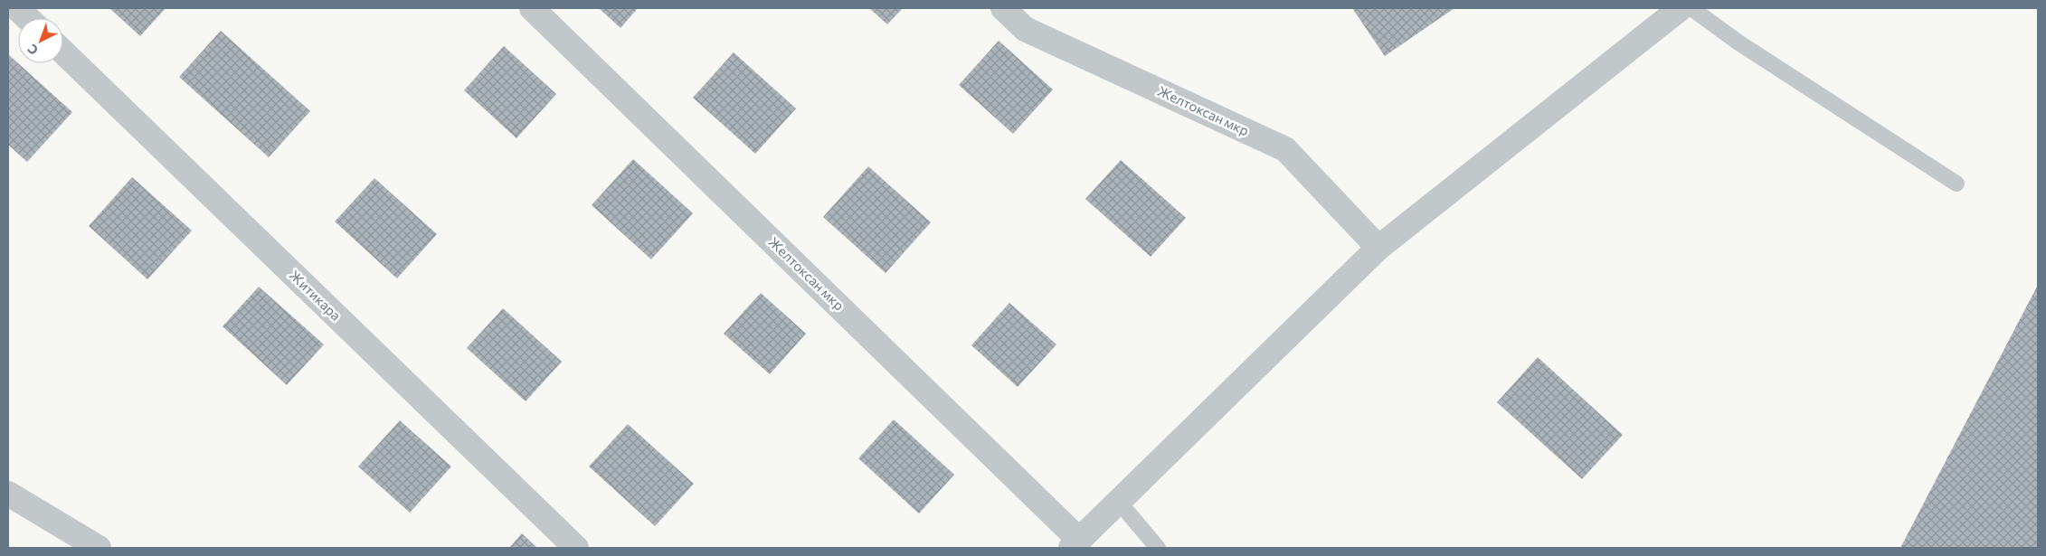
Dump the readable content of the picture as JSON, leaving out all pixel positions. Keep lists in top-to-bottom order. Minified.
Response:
{"streets":{"street":["Желтоксан мкр","Житикара"]},"north":"bottom left"}
